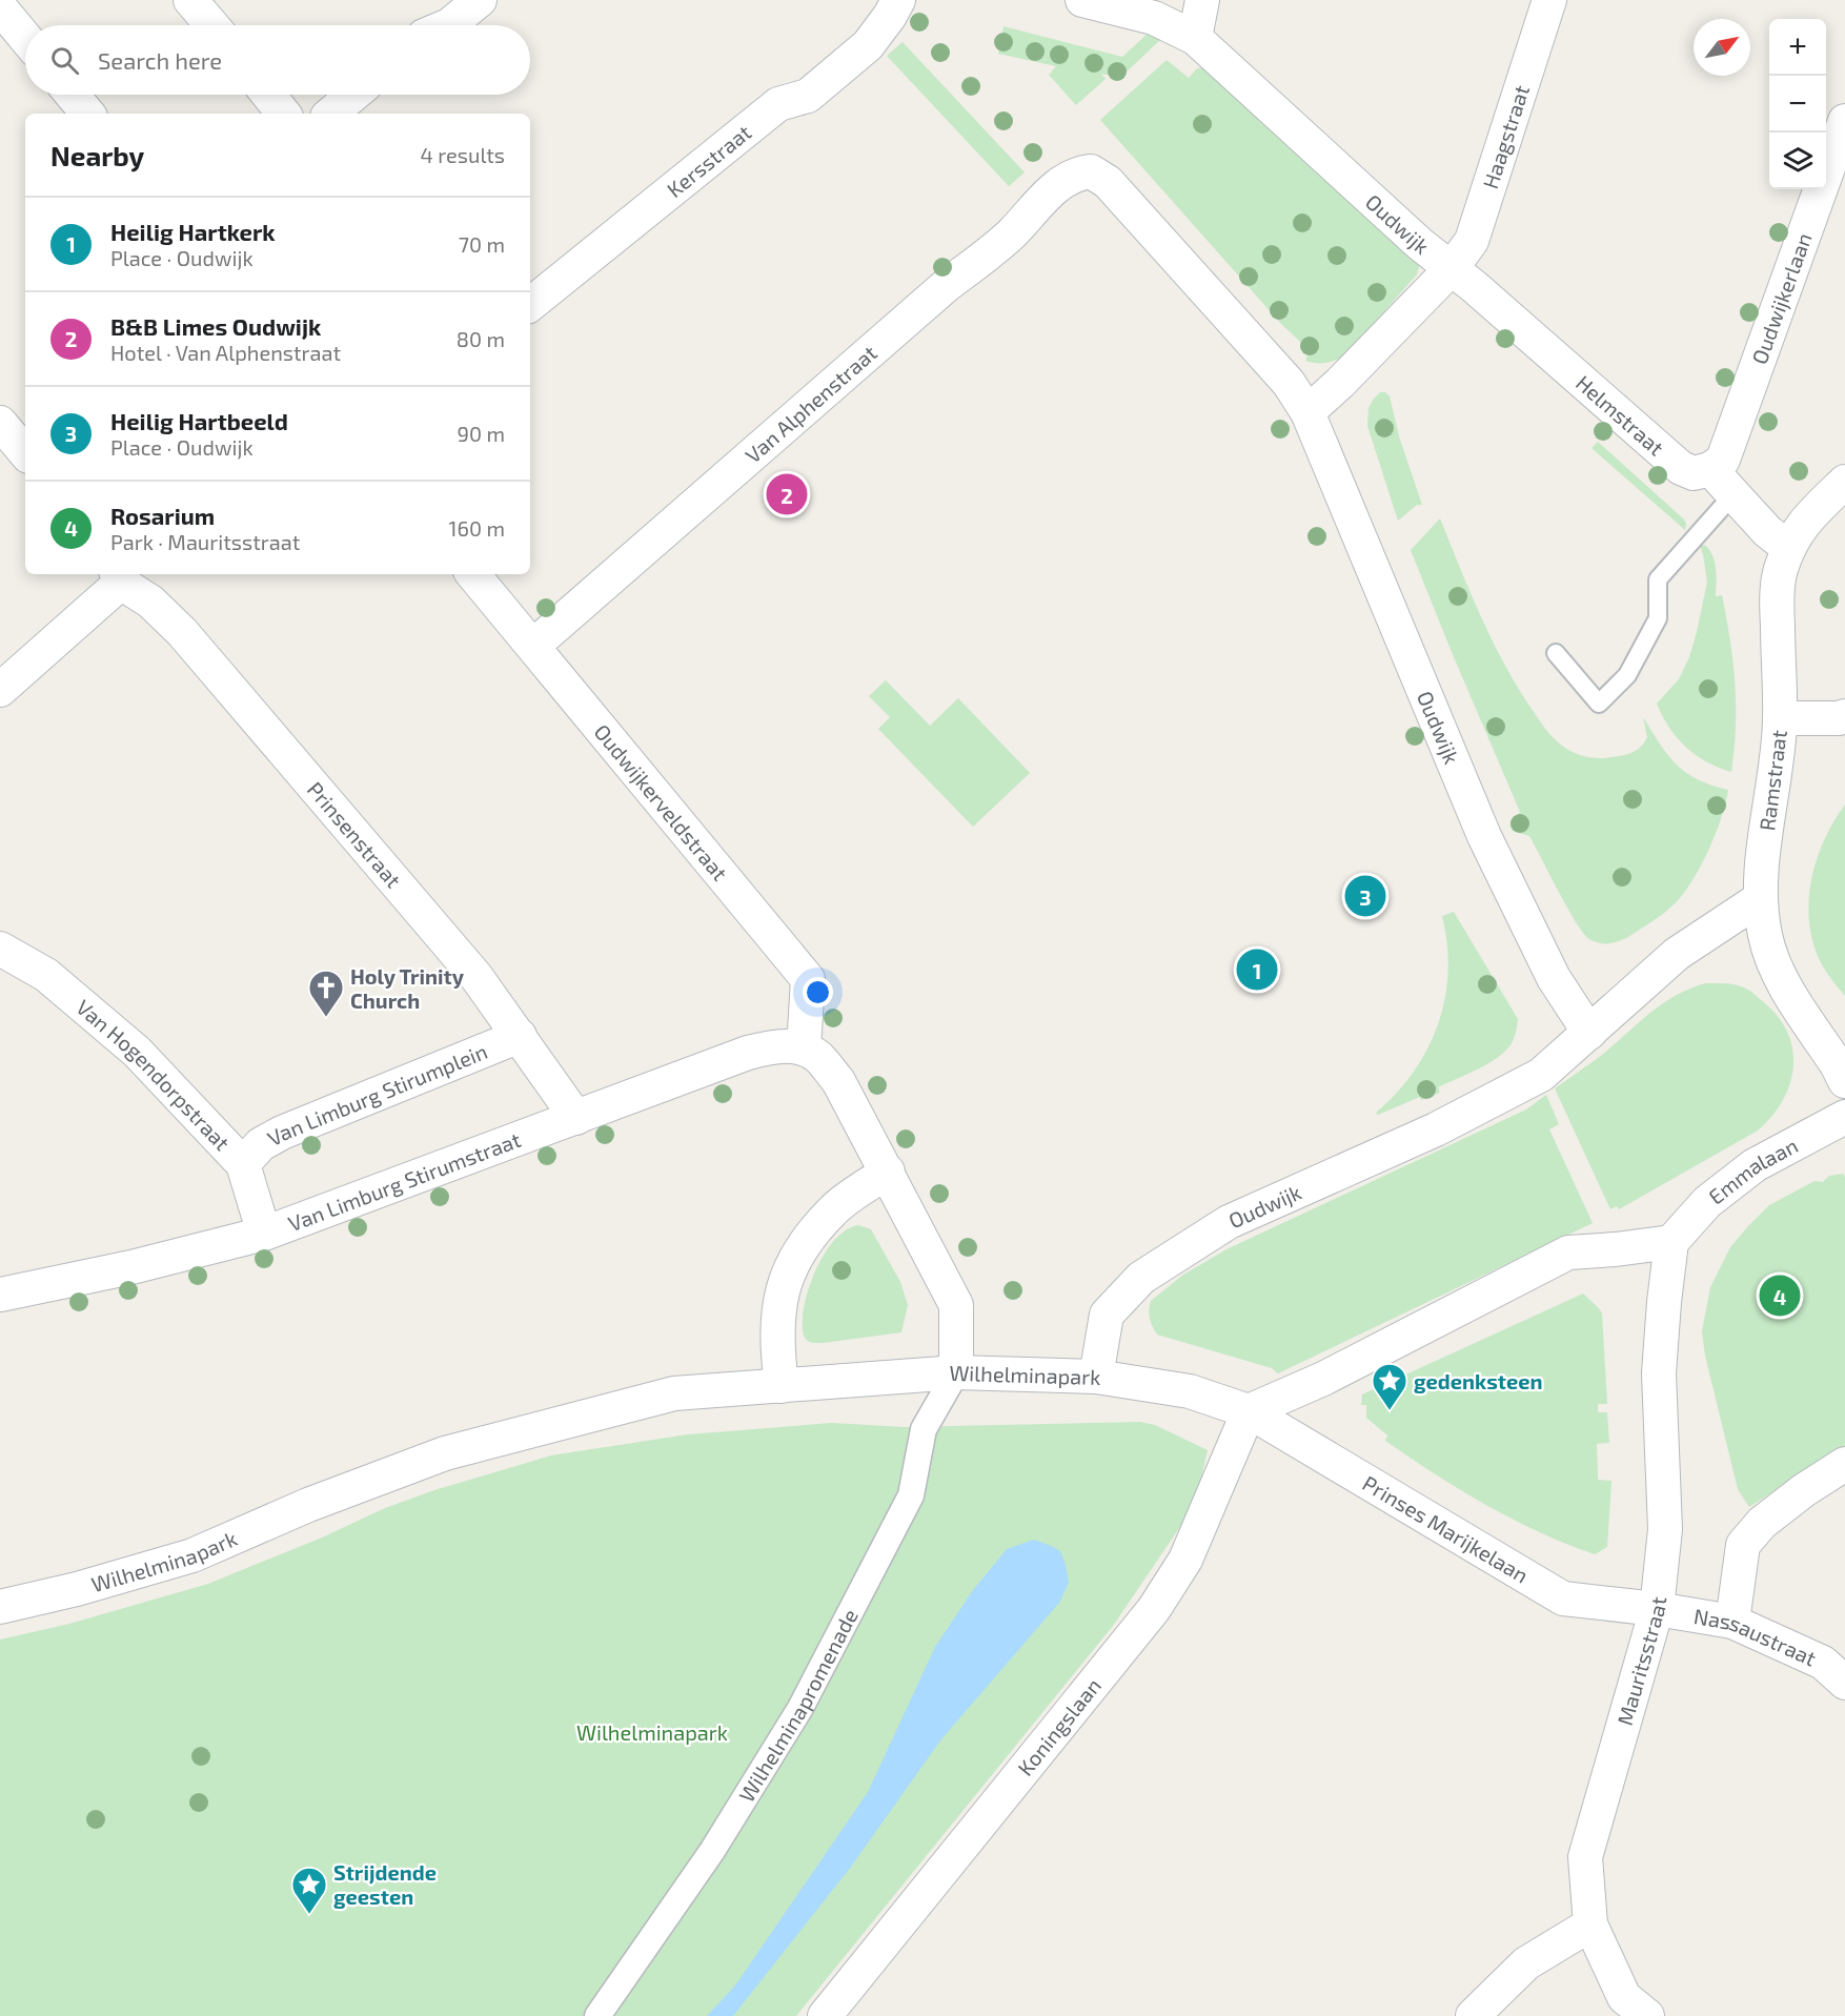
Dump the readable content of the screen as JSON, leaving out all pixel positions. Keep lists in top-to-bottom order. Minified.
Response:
{"streets":{"street":["Haagstraat","Kersstraat","Oudwijk","Oudwijkerlaan","Van Alphenstraat","Helmstraat","Ramstraat","Oudwijkerveldstraat","Prinsenstraat","Van Hogendorpstraat","Van Limburg Stirumplein","Emmalaan","Van Limburg Stirumstraat","Wilhelminapark","Prinses Marijkelaan","Nassaustraat","Mauritsstraat","Wilhelminapromenade","Koningslaan"]},"crossings":[["Haagstraat","Oudwijk"],["Haagstraat","Helmstraat"],["Oudwijk","Van Alphenstraat"],["Oudwijk","Helmstraat"],["Oudwijk","Ramstraat"],["Oudwijk","Wilhelminapark"],["Oudwijkerlaan","Helmstraat"],["Van Alphenstraat","Oudwijkerveldstraat"],["Oudwijkerveldstraat","Van Limburg Stirumstraat"],["Prinsenstraat","Van Limburg Stirumplein"],["Prinsenstraat","Van Limburg Stirumstraat"],["Van Hogendorpstraat","Van Limburg Stirumplein"],["Van Hogendorpstraat","Van Limburg Stirumstraat"],["Emmalaan","Mauritsstraat"],["Wilhelminapark","Prinses Marijkelaan"],["Wilhelminapark","Wilhelminapromenade"],["Wilhelminapark","Koningslaan"],["Prinses Marijkelaan","Nassaustraat"],["Prinses Marijkelaan","Mauritsstraat"],["Prinses Marijkelaan","Koningslaan"],["Nassaustraat","Mauritsstraat"]],"parks":["Wilhelminapark"],"places":{"church":["Holy Trinity Church"],"place":["gedenksteen","Strijdende geesten"]},"north":"top right","page":{"map_buttons":["+","−"],"search":"Search here","heading":["Nearby","4 results"],"list":[{"mark":"1","name":"Heilig Hartkerk","note":"Place · Oudwijk","value":"70 m"},{"mark":"2","name":"B&B Limes Oudwijk","note":"Hotel · Van Alphenstraat","value":"80 m"},{"mark":"3","name":"Heilig Hartbeeld","note":"Place · Oudwijk","value":"90 m"},{"mark":"4","name":"Rosarium","note":"Park · Mauritsstraat","value":"160 m"}],"pins":["2","3","1","4"]}}
